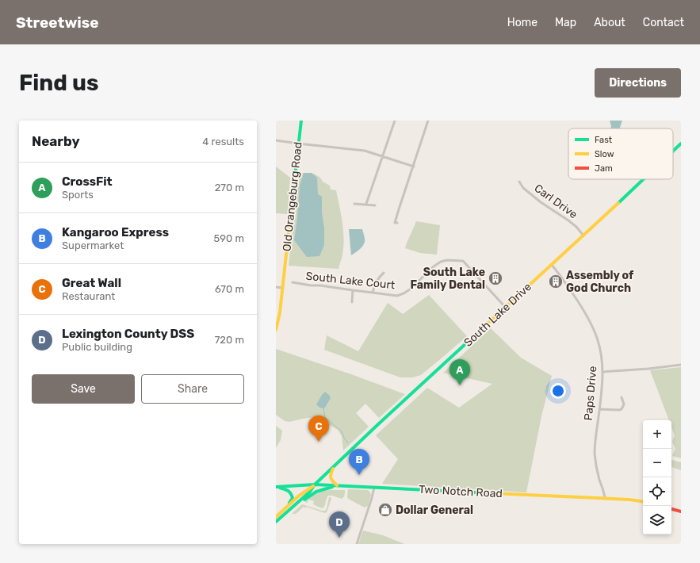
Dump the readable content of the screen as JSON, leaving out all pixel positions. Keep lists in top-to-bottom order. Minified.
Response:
{"streets":{"main road":["Old Orangeburg Road","South Lake Drive","Two Notch Road"],"street":["Carl Drive","South Lake Court","Paps Drive"]},"crossings":[["Carl Drive","South Lake Drive"],["South Lake Court","South Lake Drive"],["South Lake Drive","Paps Drive"],["South Lake Drive","Two Notch Road"],["Paps Drive","Two Notch Road"]],"places":{"building":["South Lake Family Dental","Assembly of God Church"],"shop":["Dollar General"]},"legend":["Fast","Slow","Jam"],"page":{"header":"Streetwise","nav":["Home","Map","About","Contact"],"buttons":["Directions",["Save","Share"]],"title":"Find us","heading":["Nearby","4 results"],"list":[{"mark":"A","name":"CrossFit","note":"Sports","value":"270 m"},{"mark":"B","name":"Kangaroo Express","note":"Supermarket","value":"590 m"},{"mark":"C","name":"Great Wall","note":"Restaurant","value":"670 m"},{"mark":"D","name":"Lexington County DSS","note":"Public building","value":"720 m"}],"pins":["A","C","B","D"],"map_buttons":["+","−"]}}
